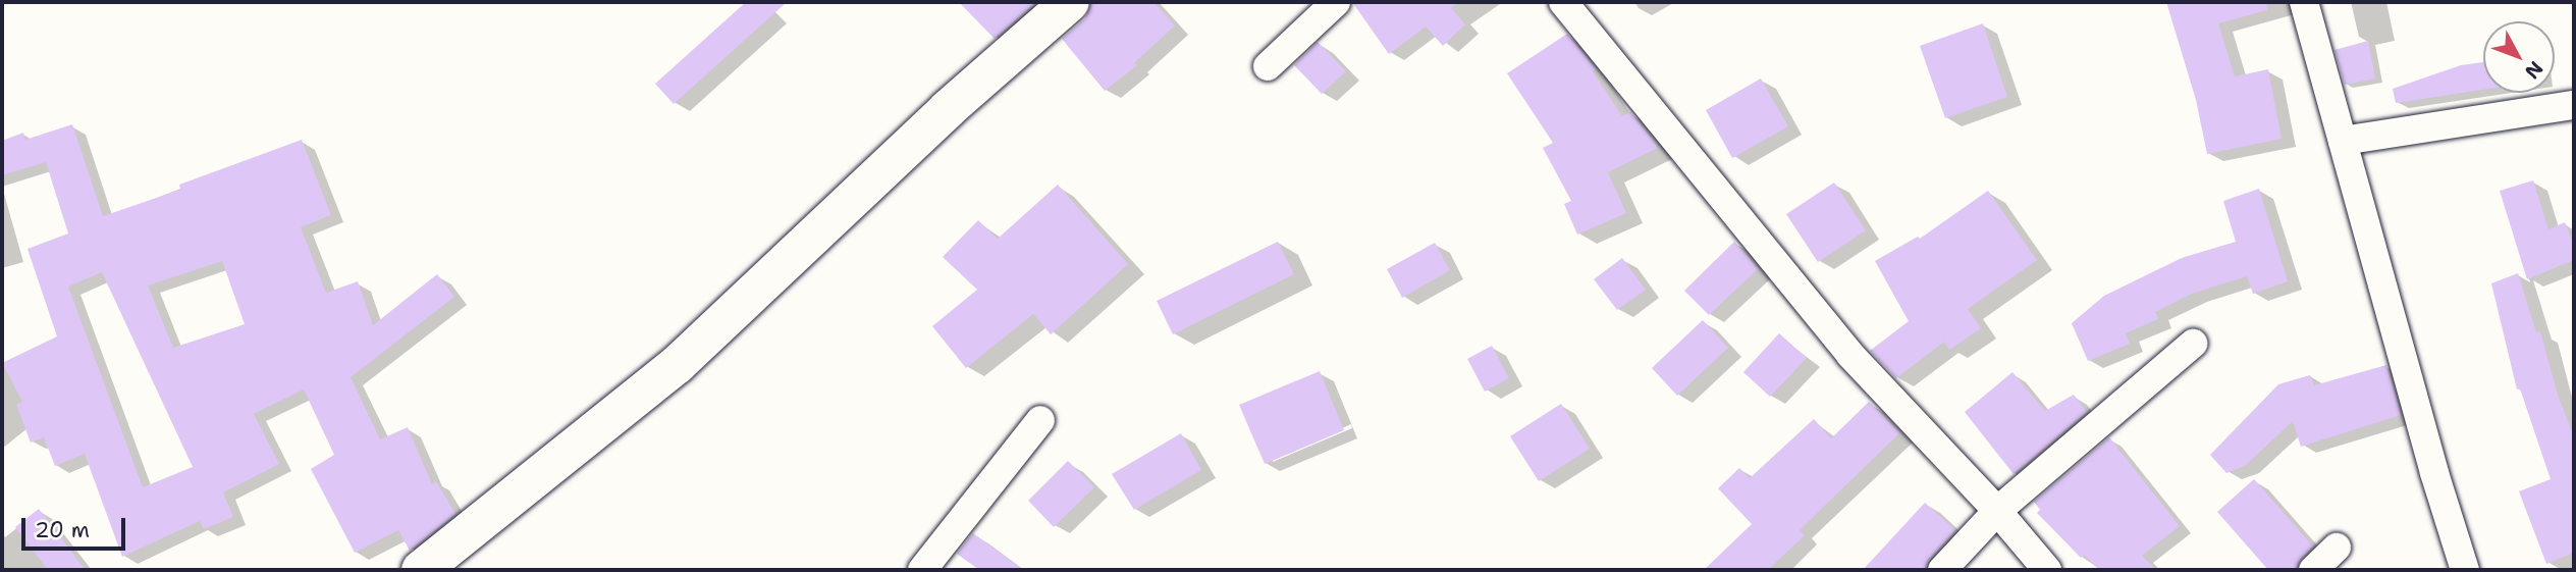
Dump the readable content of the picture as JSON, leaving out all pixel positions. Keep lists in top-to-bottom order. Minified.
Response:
{"scale_bar":"20 m","north":"bottom right"}
